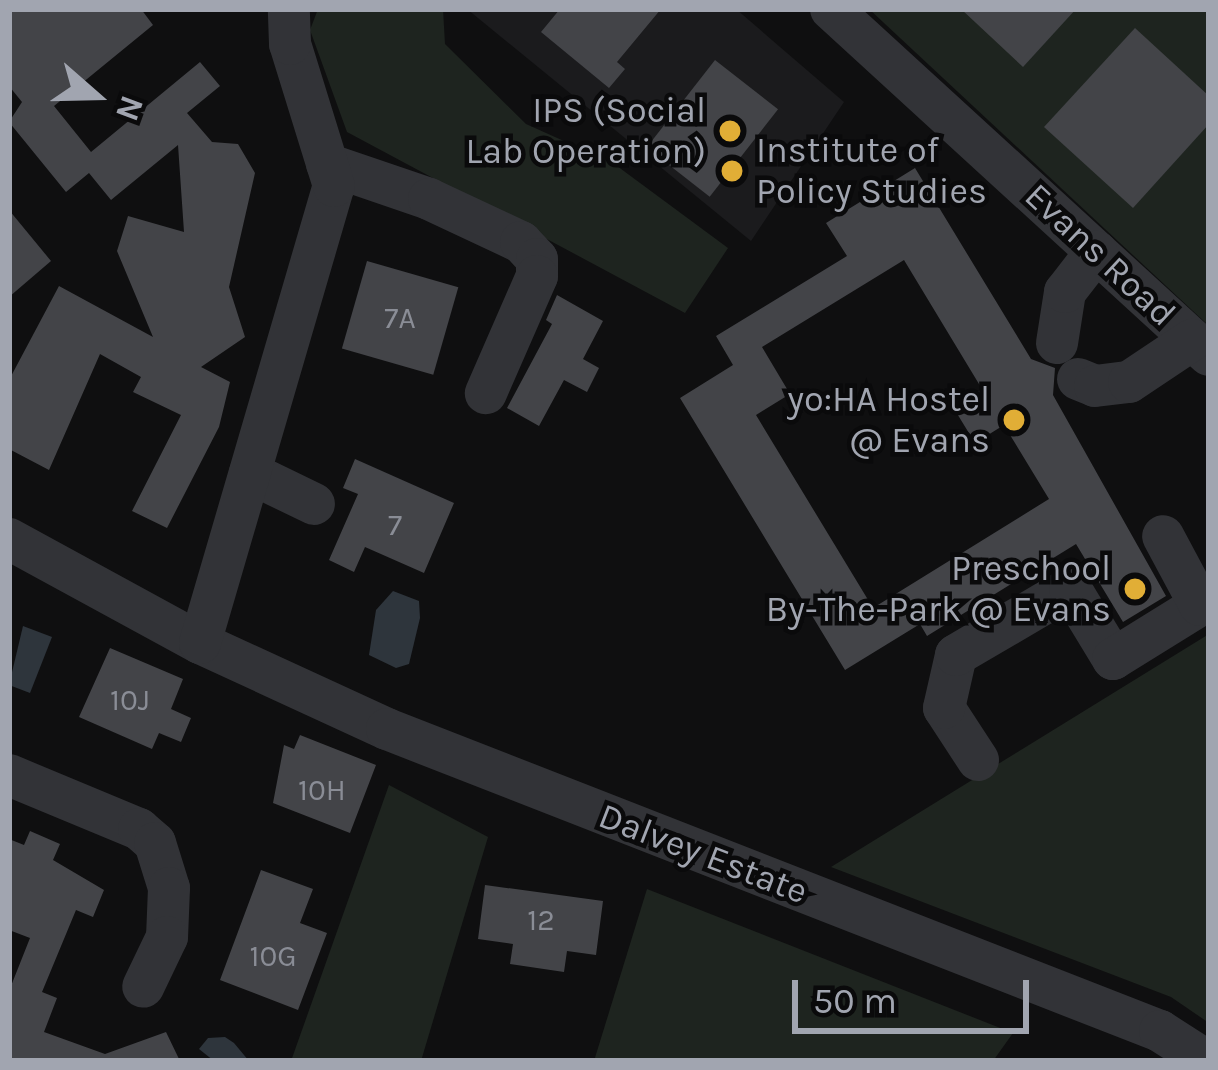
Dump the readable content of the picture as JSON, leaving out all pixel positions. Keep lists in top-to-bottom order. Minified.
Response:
{"streets":{"street":["Evans Road","Dalvey Estate"]},"places":["IPS (Social Lab Operation)","Institute of Policy Studies","yo:HA Hostel @ Evans","Preschool By-The-Park @ Evans"],"house_numbers":["7A","7","10J","10H","12","10G"],"scale_bar":"50 m","north":"right"}
